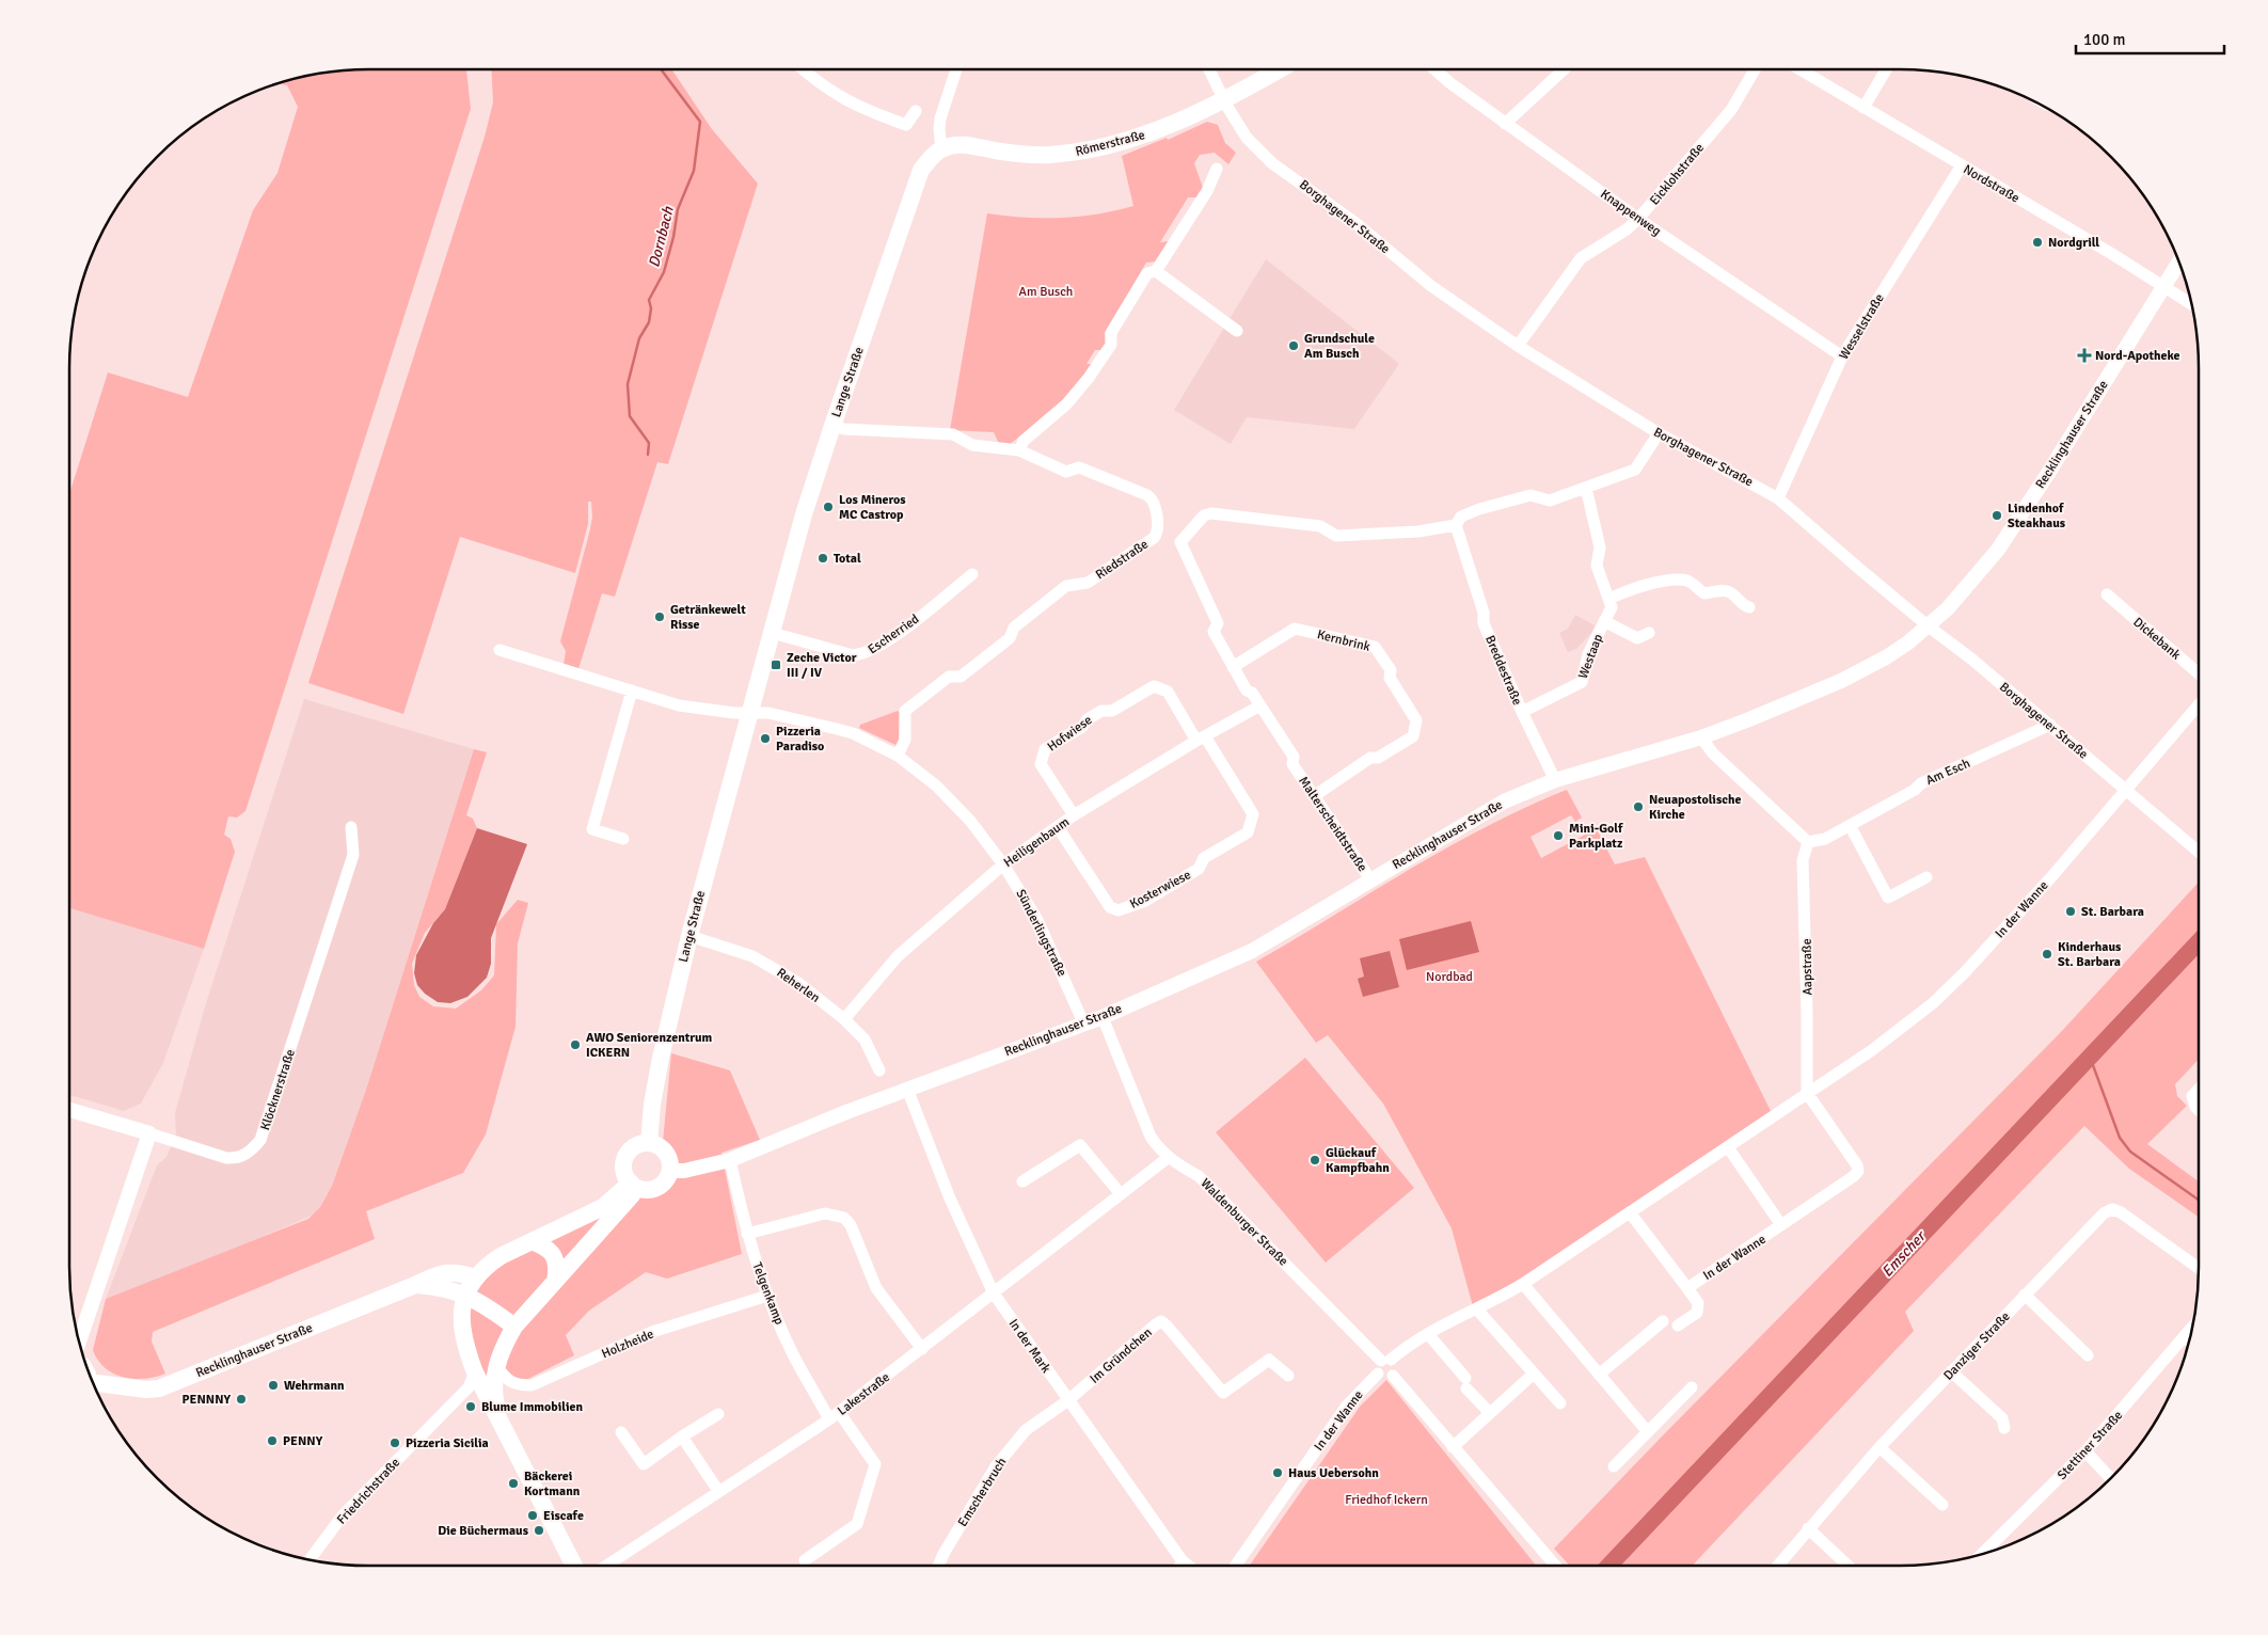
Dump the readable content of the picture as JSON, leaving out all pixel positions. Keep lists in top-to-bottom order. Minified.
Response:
{"streets":{"main road":["Römerstraße","Lange Straße","Recklinghauser Straße"],"street":["Eicklohstraße","Nordstraße","Knappenweg","Borghagener Straße","Wesselstraße","Riedstraße","Escherried","Dickebank","Kernbrink","Westaap","Breddestraße","Hofwiese","Am Esch","Malterscheidtstraße","Heiligenbaum","Kosterwiese","In der Wanne","Sünderlingstraße","Aapstraße","Reherlen","Klöcknerstraße","Waldenburger Straße","Telgenkamp","Holzheide","In der Mark","Danziger Straße","Im Gründchen","Lakestraße","Stettiner Straße","Friedrichstraße","Emscherbruch"]},"crossings":[["Römerstraße","Borghagener Straße"],["Römerstraße","Lange Straße"],["Eicklohstraße","Knappenweg"],["Eicklohstraße","Borghagener Straße"],["Nordstraße","Wesselstraße"],["Nordstraße","Recklinghauser Straße"],["Knappenweg","Wesselstraße"],["Borghagener Straße","Wesselstraße"],["Borghagener Straße","Recklinghauser Straße"],["Borghagener Straße","Am Esch"],["Borghagener Straße","In der Wanne"],["Lange Straße","Recklinghauser Straße"],["Lange Straße","Riedstraße"],["Lange Straße","Escherried"],["Lange Straße","Sünderlingstraße"],["Lange Straße","Reherlen"],["Recklinghauser Straße","Breddestraße"],["Recklinghauser Straße","Malterscheidtstraße"],["Recklinghauser Straße","Sünderlingstraße"],["Recklinghauser Straße","Waldenburger Straße"],["Recklinghauser Straße","Telgenkamp"],["Recklinghauser Straße","In der Mark"],["Riedstraße","Sünderlingstraße"],["Kernbrink","Malterscheidtstraße"],["Westaap","Breddestraße"],["Breddestraße","Malterscheidtstraße"],["Hofwiese","Heiligenbaum"],["Hofwiese","Kosterwiese"],["Am Esch","Aapstraße"],["Malterscheidtstraße","Heiligenbaum"],["Heiligenbaum","Kosterwiese"],["Heiligenbaum","Sünderlingstraße"],["Heiligenbaum","Reherlen"],["In der Wanne","Aapstraße"],["In der Wanne","Waldenburger Straße"],["Waldenburger Straße","Lakestraße"],["Telgenkamp","Holzheide"],["Telgenkamp","Lakestraße"],["In der Mark","Im Gründchen"],["In der Mark","Lakestraße"],["In der Mark","Emscherbruch"],["Im Gründchen","Emscherbruch"]],"water":["Dornbach","Emscher"],"parks":["Am Busch","Nordbad","Friedhof Ickern"],"places":{"other":["Nordgrill","Grundschule Am Busch","Los Mineros MC Castrop","Lindenhof Steakhaus","Total","Getränkewelt Risse","Pizzeria Paradiso","Neuapostolische Kirche","Mini-Golf Parkplatz","St. Barbara","Kinderhaus St. Barbara","AWO Seniorenzentrum ICKERN","Glückauf Kampfbahn","Wehrmann","PENNNY","Blume Immobilien","PENNY","Pizzeria Sicilia","Haus Uebersohn","Bäckerei Kortmann","Eiscafe","Die Büchermaus"],"health":["Nord-Apotheke"],"transit":["Zeche Victor III / IV"]},"scale_bar":"100 m"}
